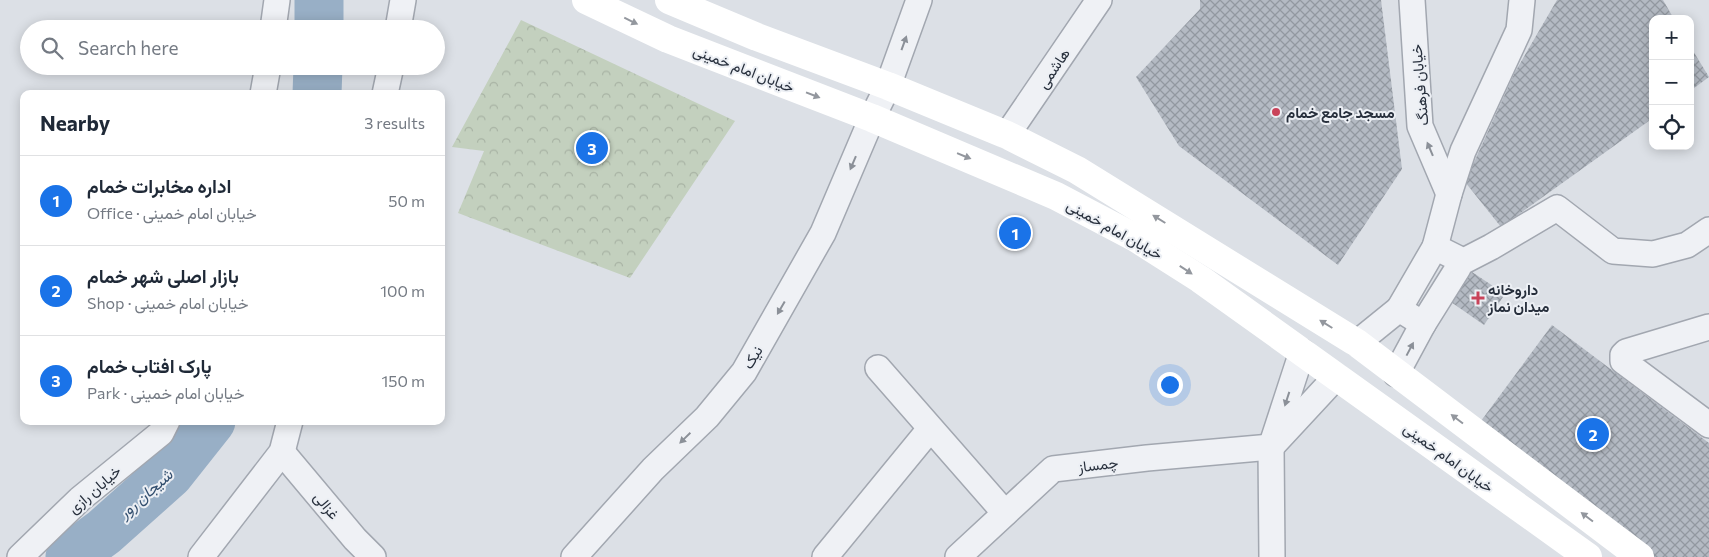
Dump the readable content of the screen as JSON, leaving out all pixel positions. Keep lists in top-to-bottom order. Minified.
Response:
{"streets":{"main road":["خیابان امام خمینی"],"street":["هاشمی","خیابان فرهنگ","نیک","چمساز","خیابان رازی","غزالی"]},"crossings":[["خیابان امام خمینی","هاشمی"],["خیابان امام خمینی","نیک"]],"one_way":["خیابان فرهنگ"],"water":["شیجان رور"],"places":{"other":["مسجد جامع خمام"],"health":["داروخانه میدان نماز"]},"page":{"map_buttons":["+","−"],"search":"Search here","heading":["Nearby","3 results"],"pins":["3","1","2"],"list":[{"mark":"1","name":"اداره مخابرات خمام","note":"Office · خیابان امام خمینی","value":"50 m"},{"mark":"2","name":"بازار اصلی شهر خمام","note":"Shop · خیابان امام خمینی","value":"100 m"},{"mark":"3","name":"پارک افتاب خمام","note":"Park · خیابان امام خمینی","value":"150 m"}]}}
